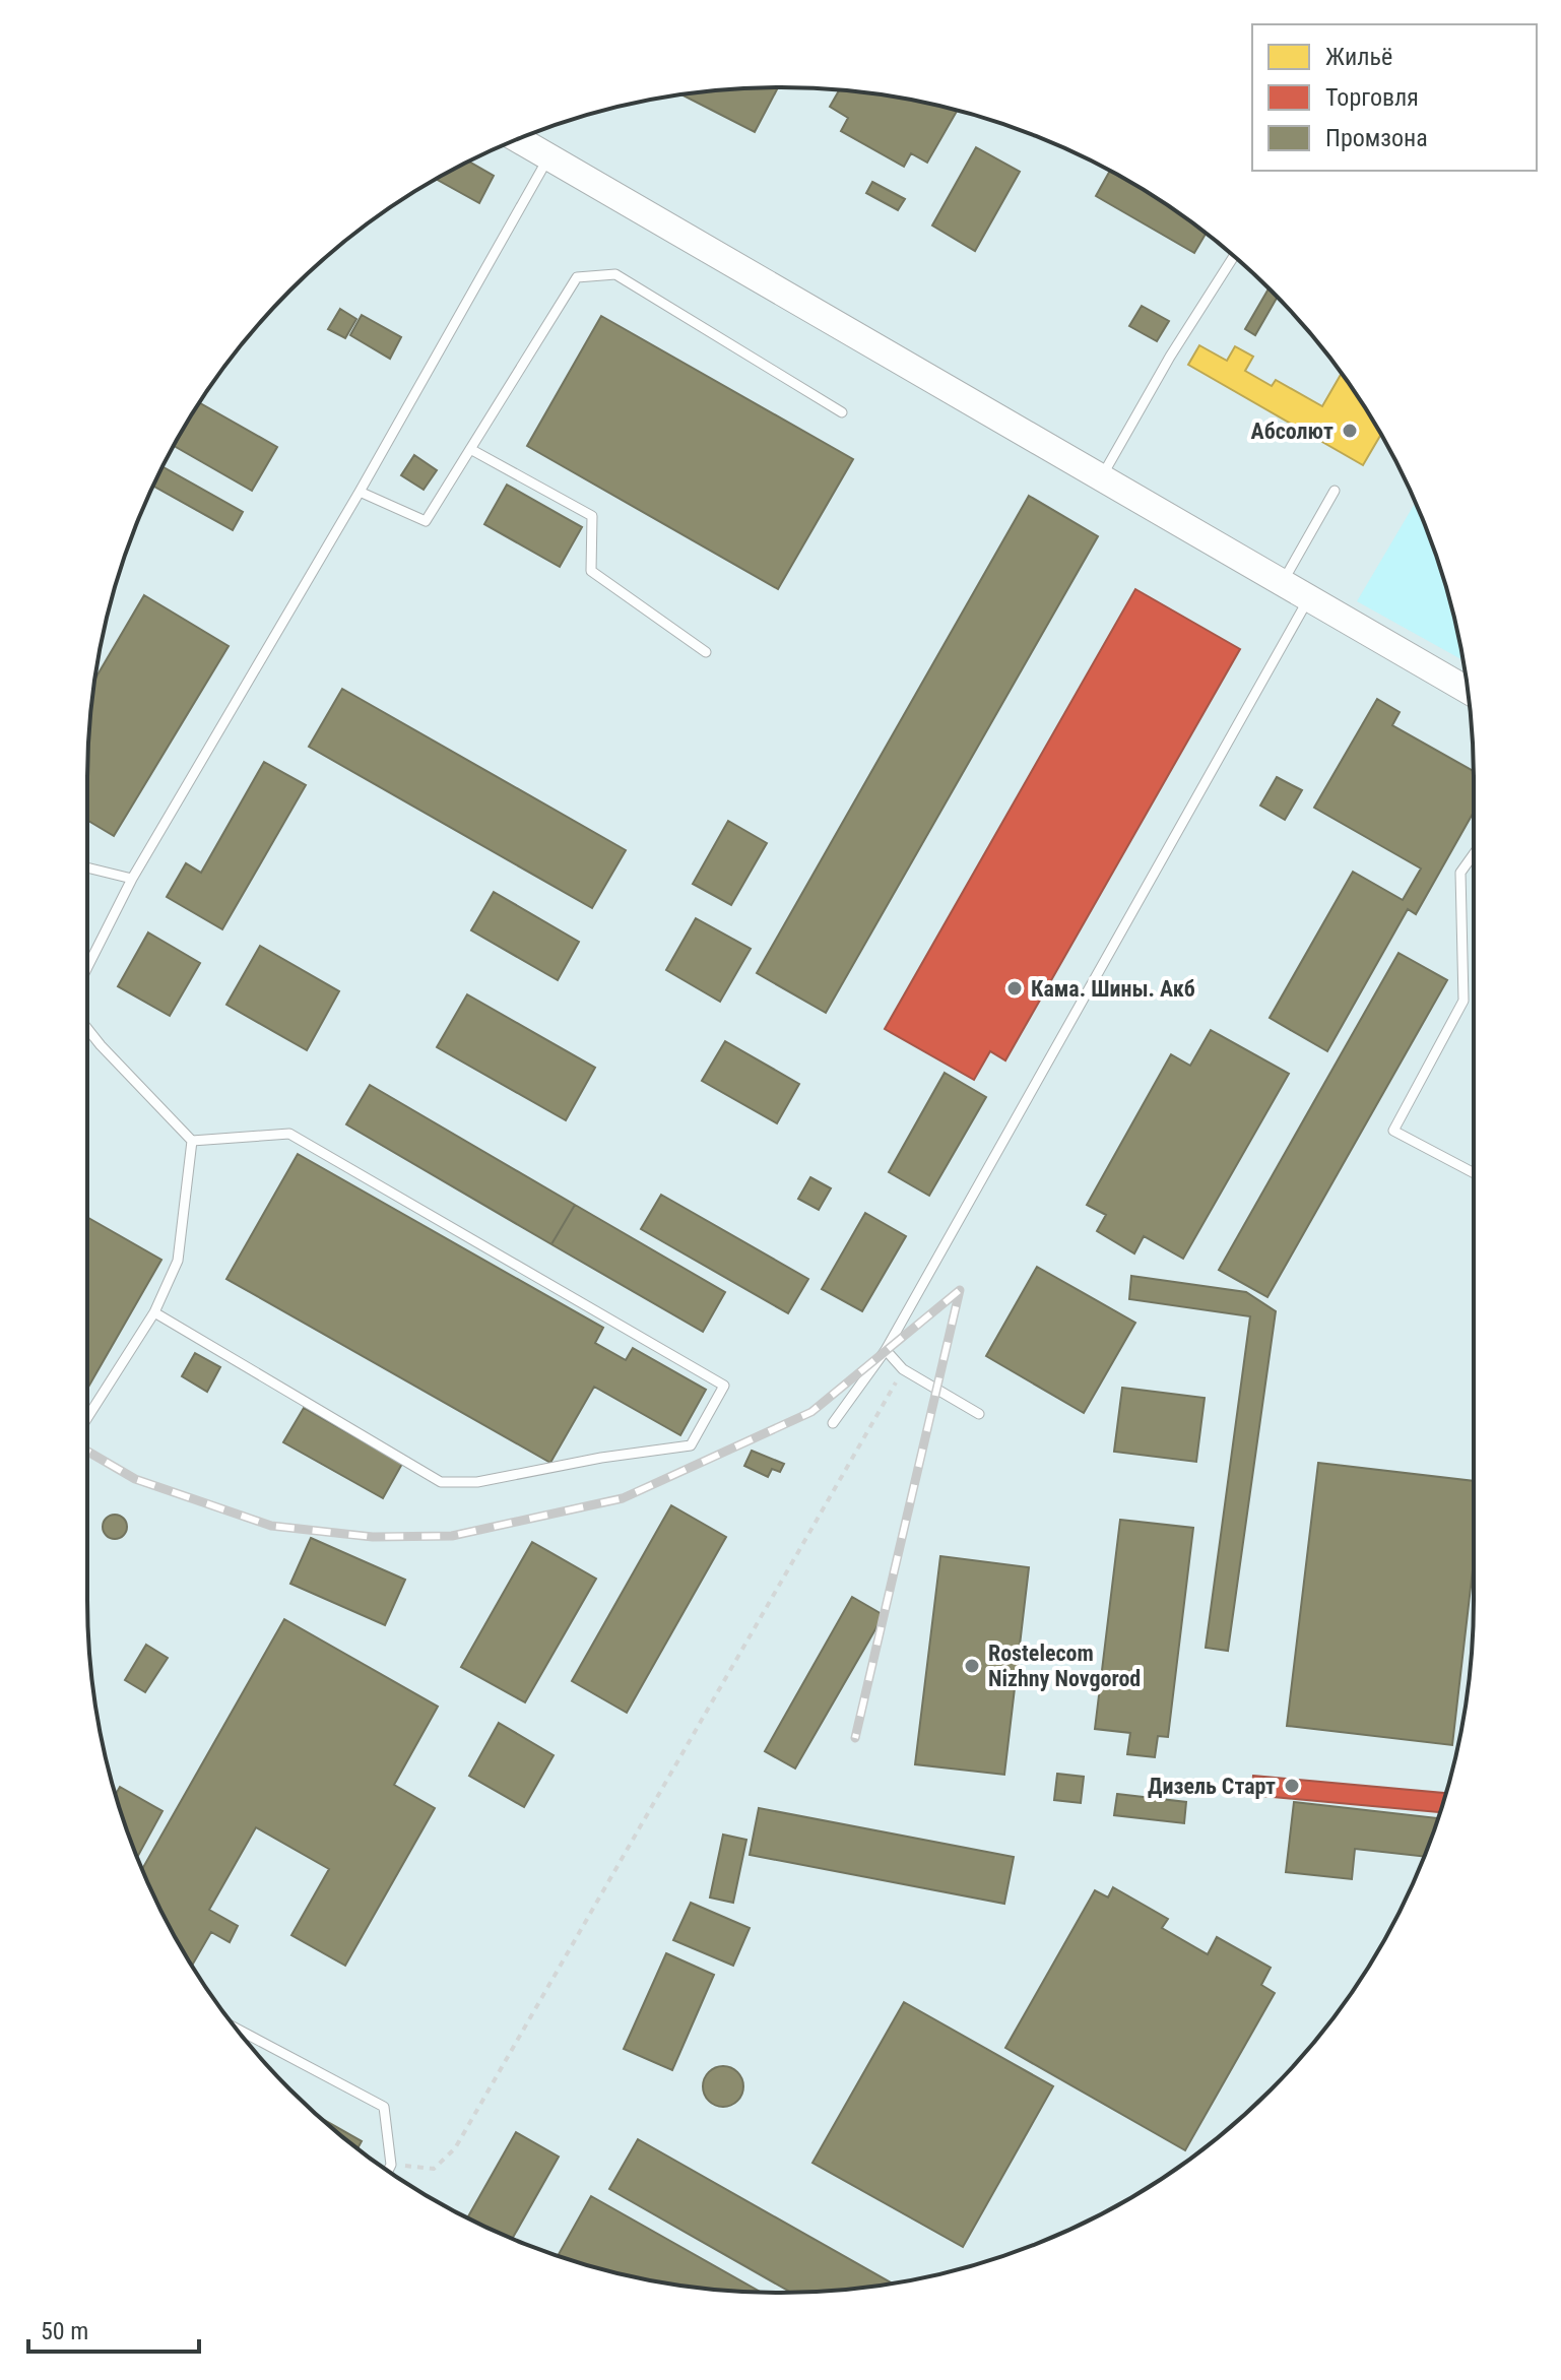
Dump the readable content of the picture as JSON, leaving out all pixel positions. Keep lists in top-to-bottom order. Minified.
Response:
{"places":["Абсолют","Кама. Шины. Акб","Rostelecom Nizhny Novgorod","Дизель Старт"],"legend":["Жильё","Торговля","Промзона"],"scale_bar":"50 m"}
